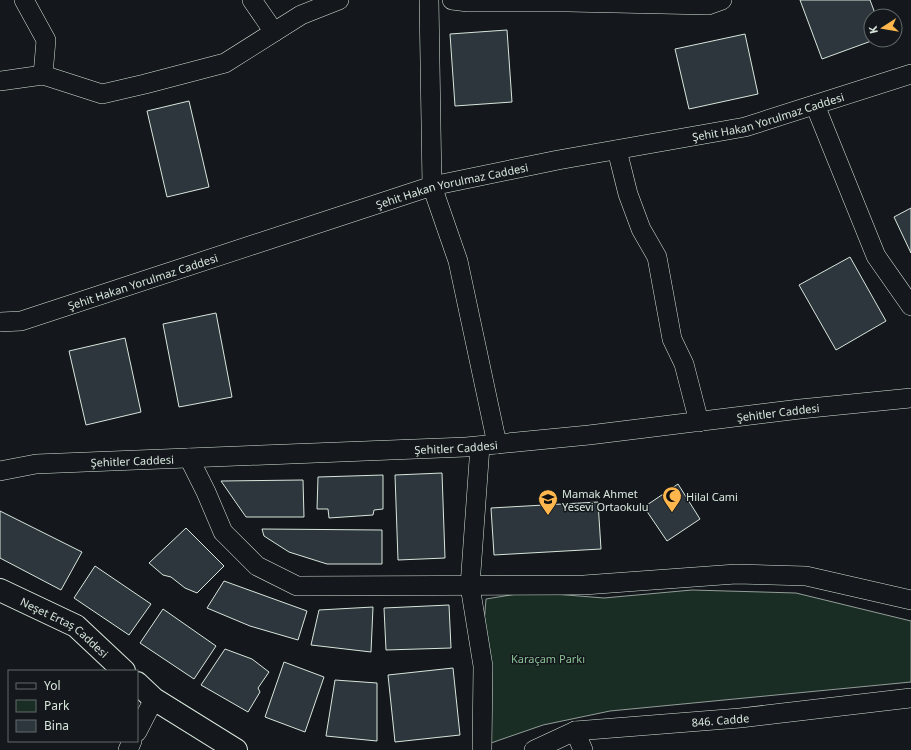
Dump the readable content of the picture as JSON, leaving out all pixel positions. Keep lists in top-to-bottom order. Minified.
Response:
{"streets":{"main road":["Neşet Ertaş Caddesi"],"street":["Şehit Hakan Yorulmaz Caddesi","Şehitler Caddesi","846. Cadde"]},"parks":["Karaçam Parkı"],"places":{"mosque":["Hilal Cami"],"school or university":["Mamak Ahmet Yesevi Ortaokulu"]},"legend":["Yol","Park","Bina"],"north":"left"}
